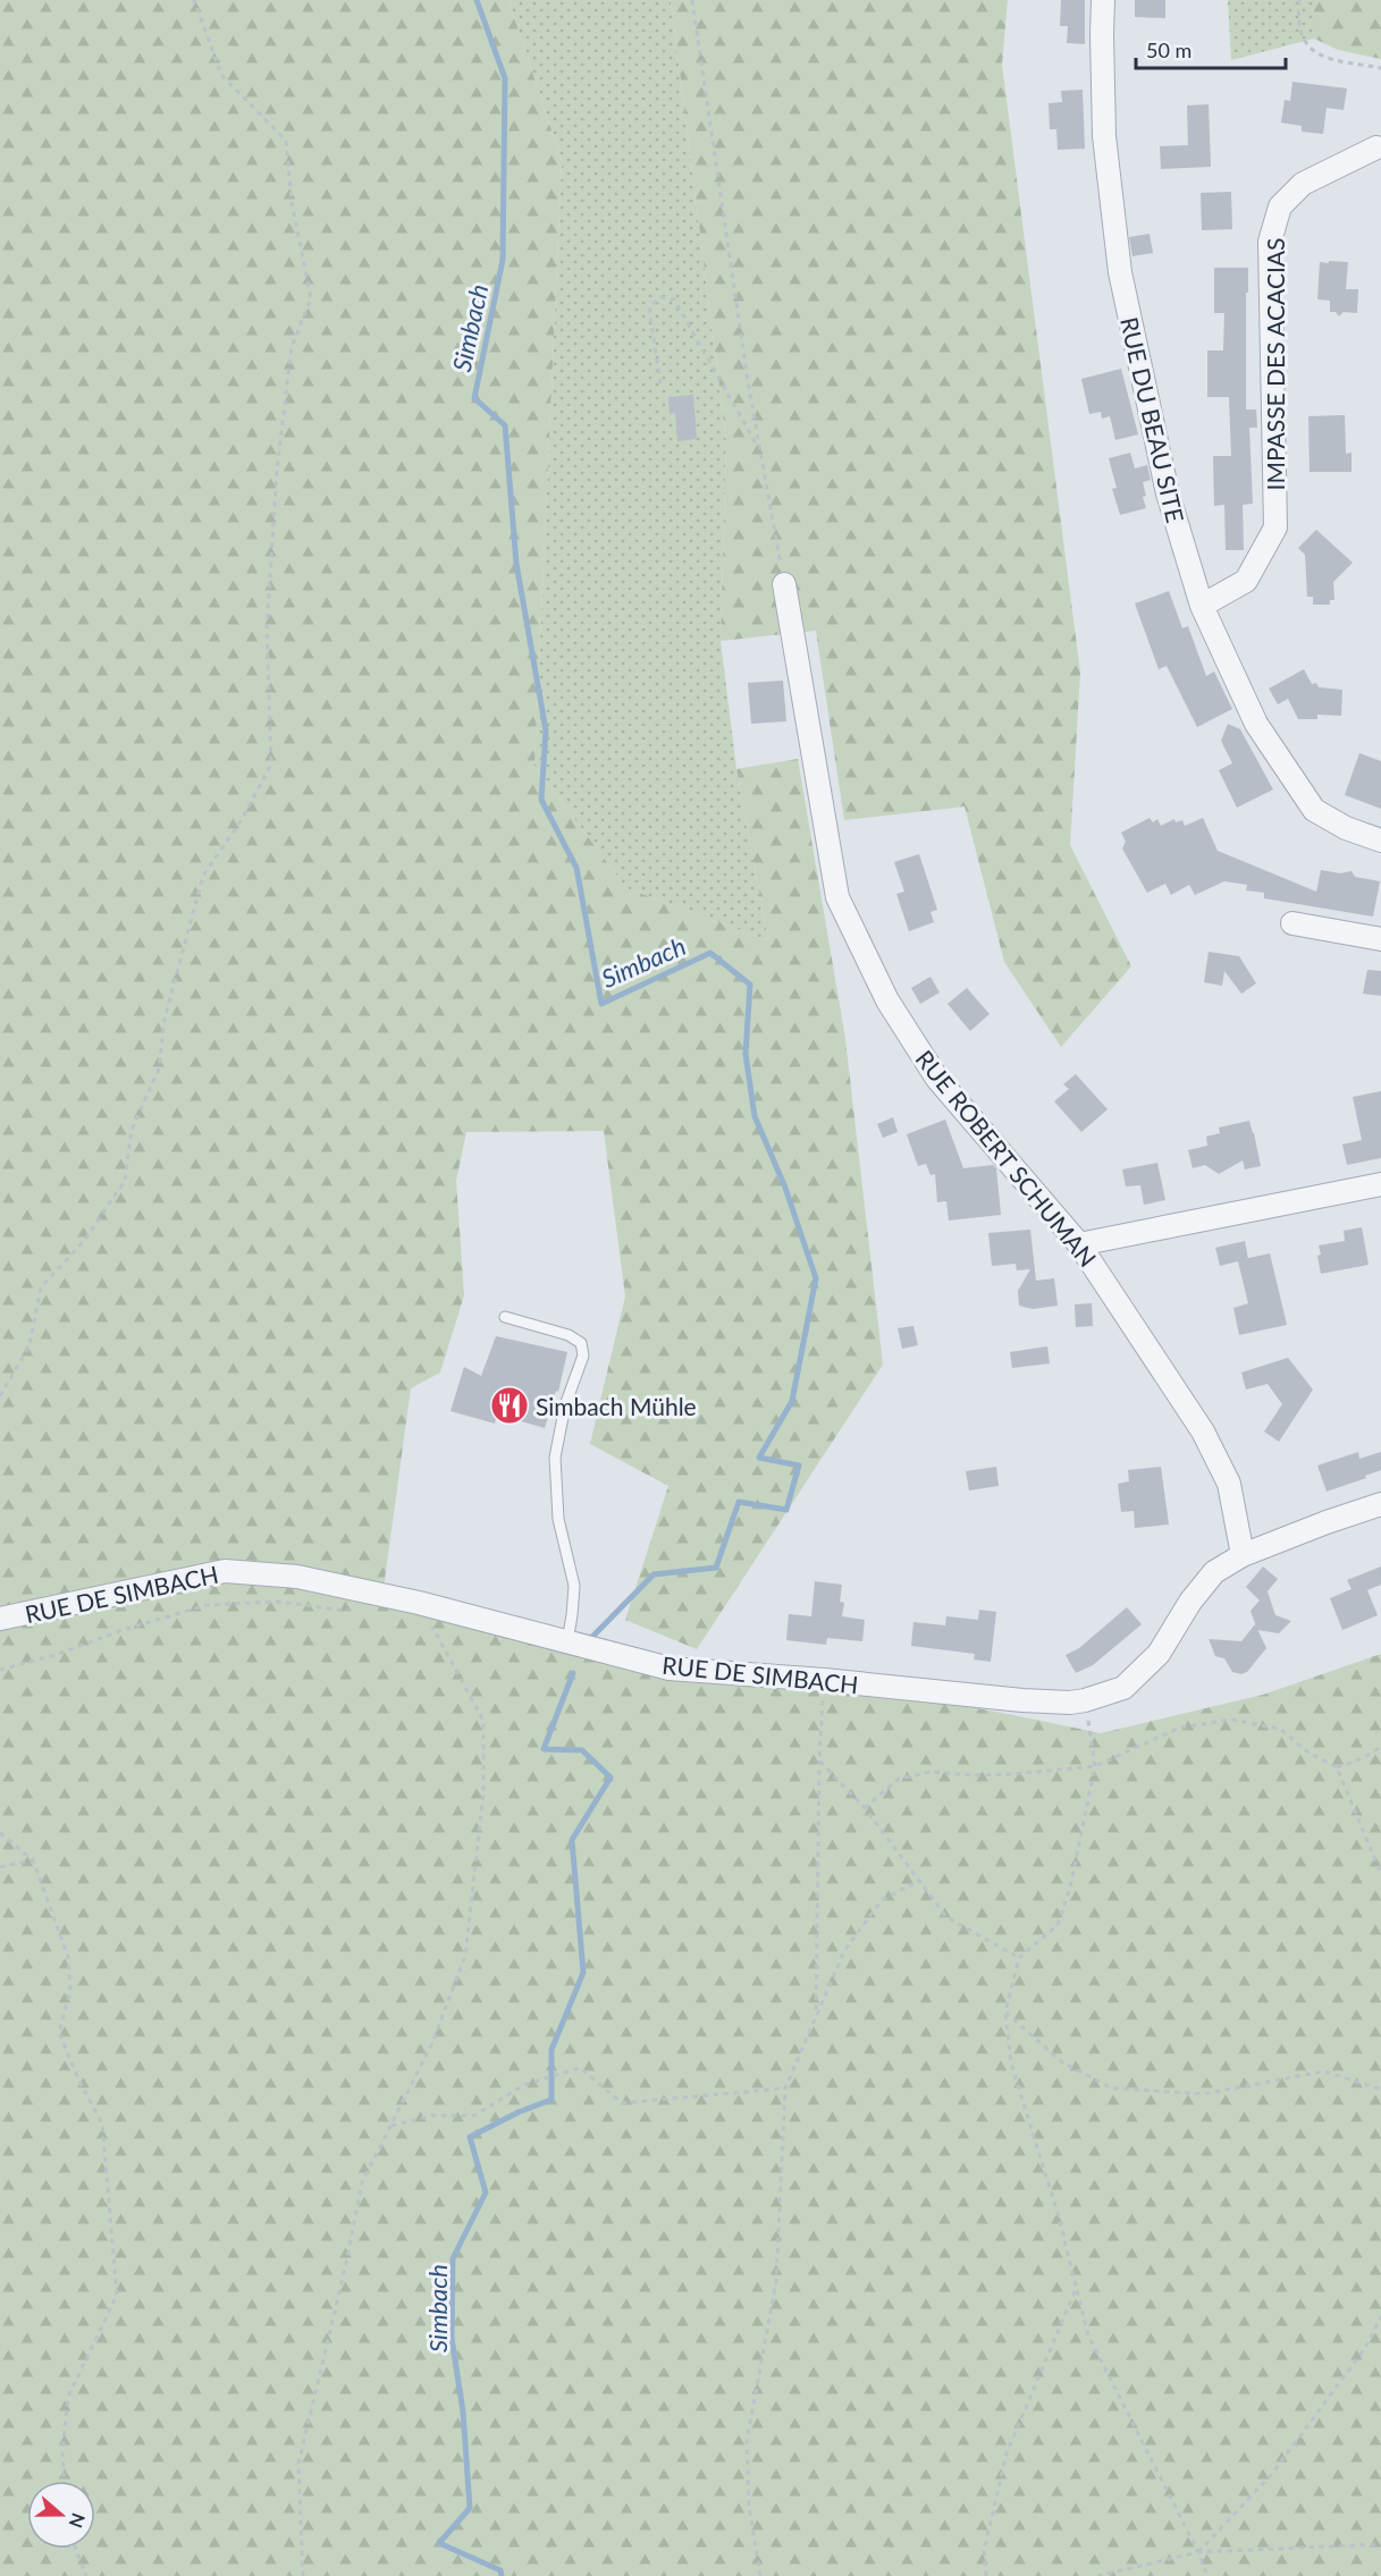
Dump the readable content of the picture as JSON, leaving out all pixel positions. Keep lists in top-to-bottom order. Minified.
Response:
{"streets":{"street":["IMPASSE DES ACACIAS","RUE DU BEAU SITE","RUE ROBERT SCHUMAN","RUE DE SIMBACH"]},"crossings":[["IMPASSE DES ACACIAS","RUE DU BEAU SITE"],["RUE ROBERT SCHUMAN","RUE DE SIMBACH"]],"water":["Simbach"],"places":{"restaurant":["Simbach Mühle"]},"scale_bar":"50 m","north":"right"}
